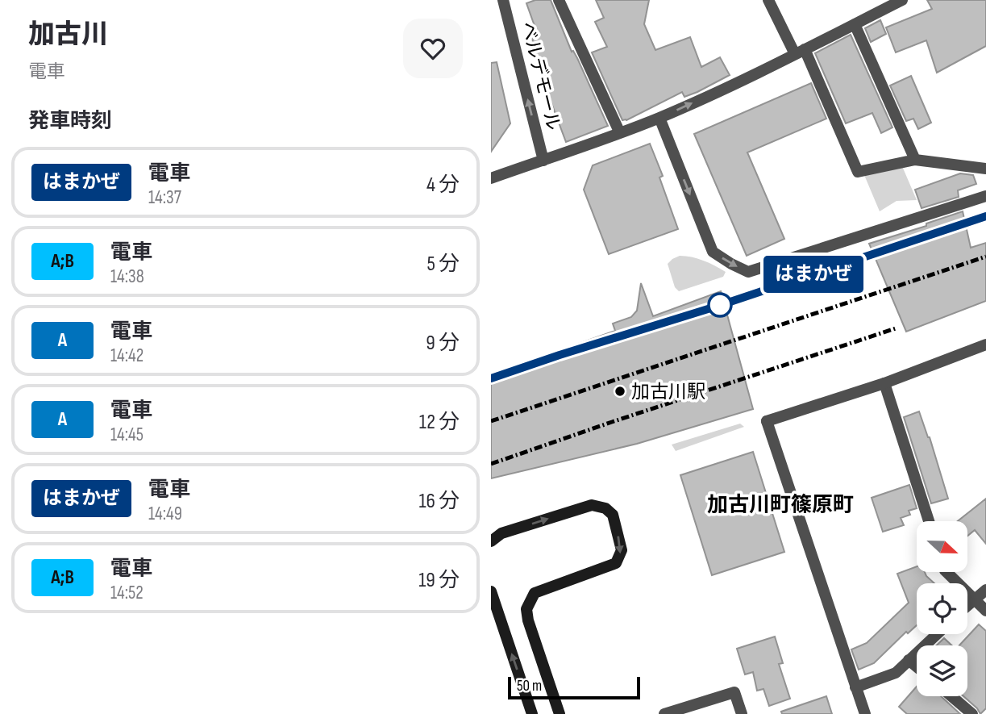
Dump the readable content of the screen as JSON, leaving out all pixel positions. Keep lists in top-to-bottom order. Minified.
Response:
{"streets":{"street":["ベルデモール"]},"districts":["加古川町篠原町"],"places":["加古川駅"],"scale_bar":"50 m","north":"right","page":{"heading":[["加古川","電車"],"発車時刻"],"on_map":"はまかぜ","list":[{"mark":"はまかぜ","name":"電車","note":"14:37","value":"4 分"},{"mark":"A;B","name":"電車","note":"14:38","value":"5 分"},{"mark":"A","name":"電車","note":"14:42","value":"9 分"},{"mark":"A","name":"電車","note":"14:45","value":"12 分"},{"mark":"はまかぜ","name":"電車","note":"14:49","value":"16 分"},{"mark":"A;B","name":"電車","note":"14:52","value":"19 分"}],"scale":"50 m"}}
